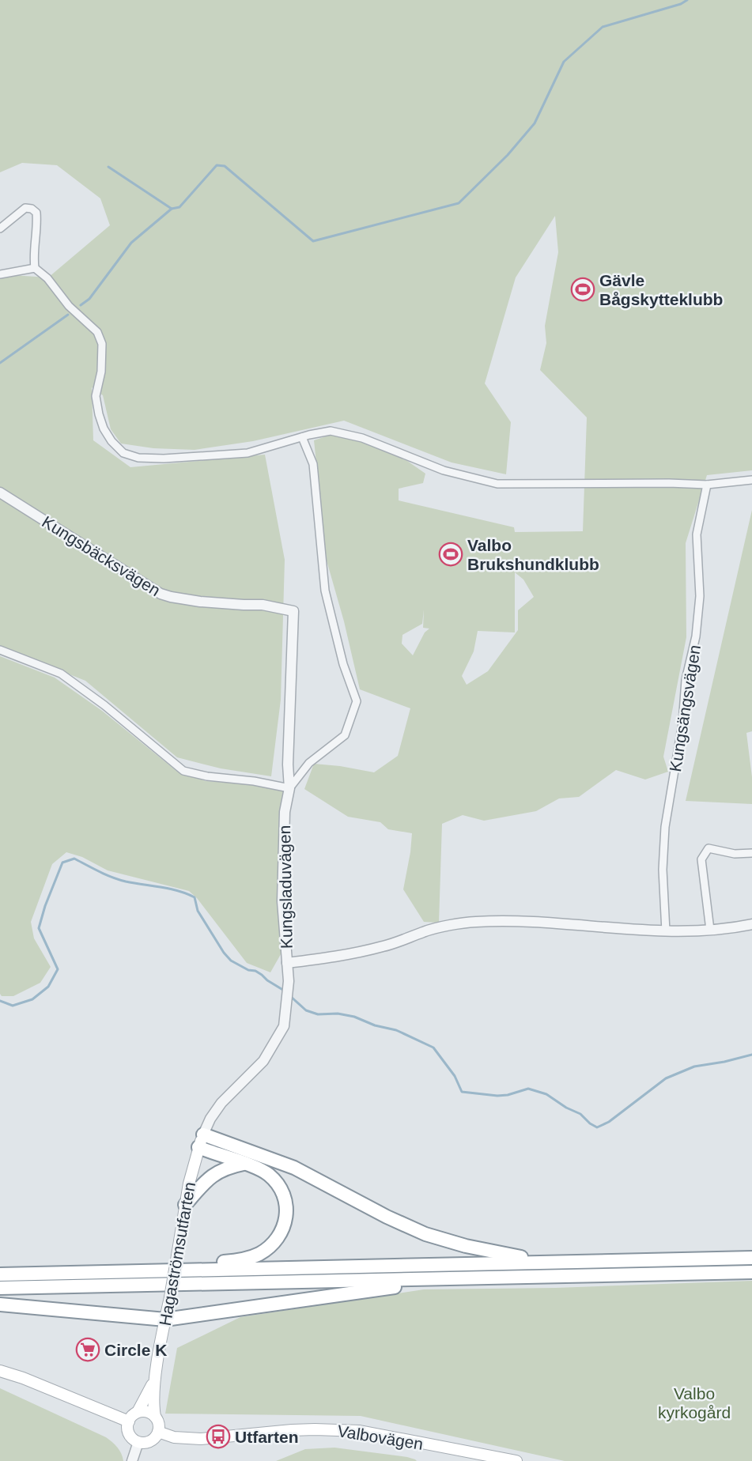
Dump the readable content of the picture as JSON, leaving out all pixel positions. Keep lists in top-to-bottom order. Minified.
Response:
{"streets":{"main road":["Hagaströmsutfarten","Valbovägen"],"street":["Kungsbäcksvägen","Kungsängsvägen","Kungsladuvägen"]},"crossings":[["Kungsbäcksvägen","Kungsladuvägen"],["Kungsladuvägen","Hagaströmsutfarten"],["Hagaströmsutfarten","Valbovägen"]],"parks":["Valbo kyrkogård"],"places":{"sports":["Gävle Bågskytteklubb","Valbo Brukshundklubb"],"supermarket":["Circle K"],"bus stop":["Utfarten"]}}
